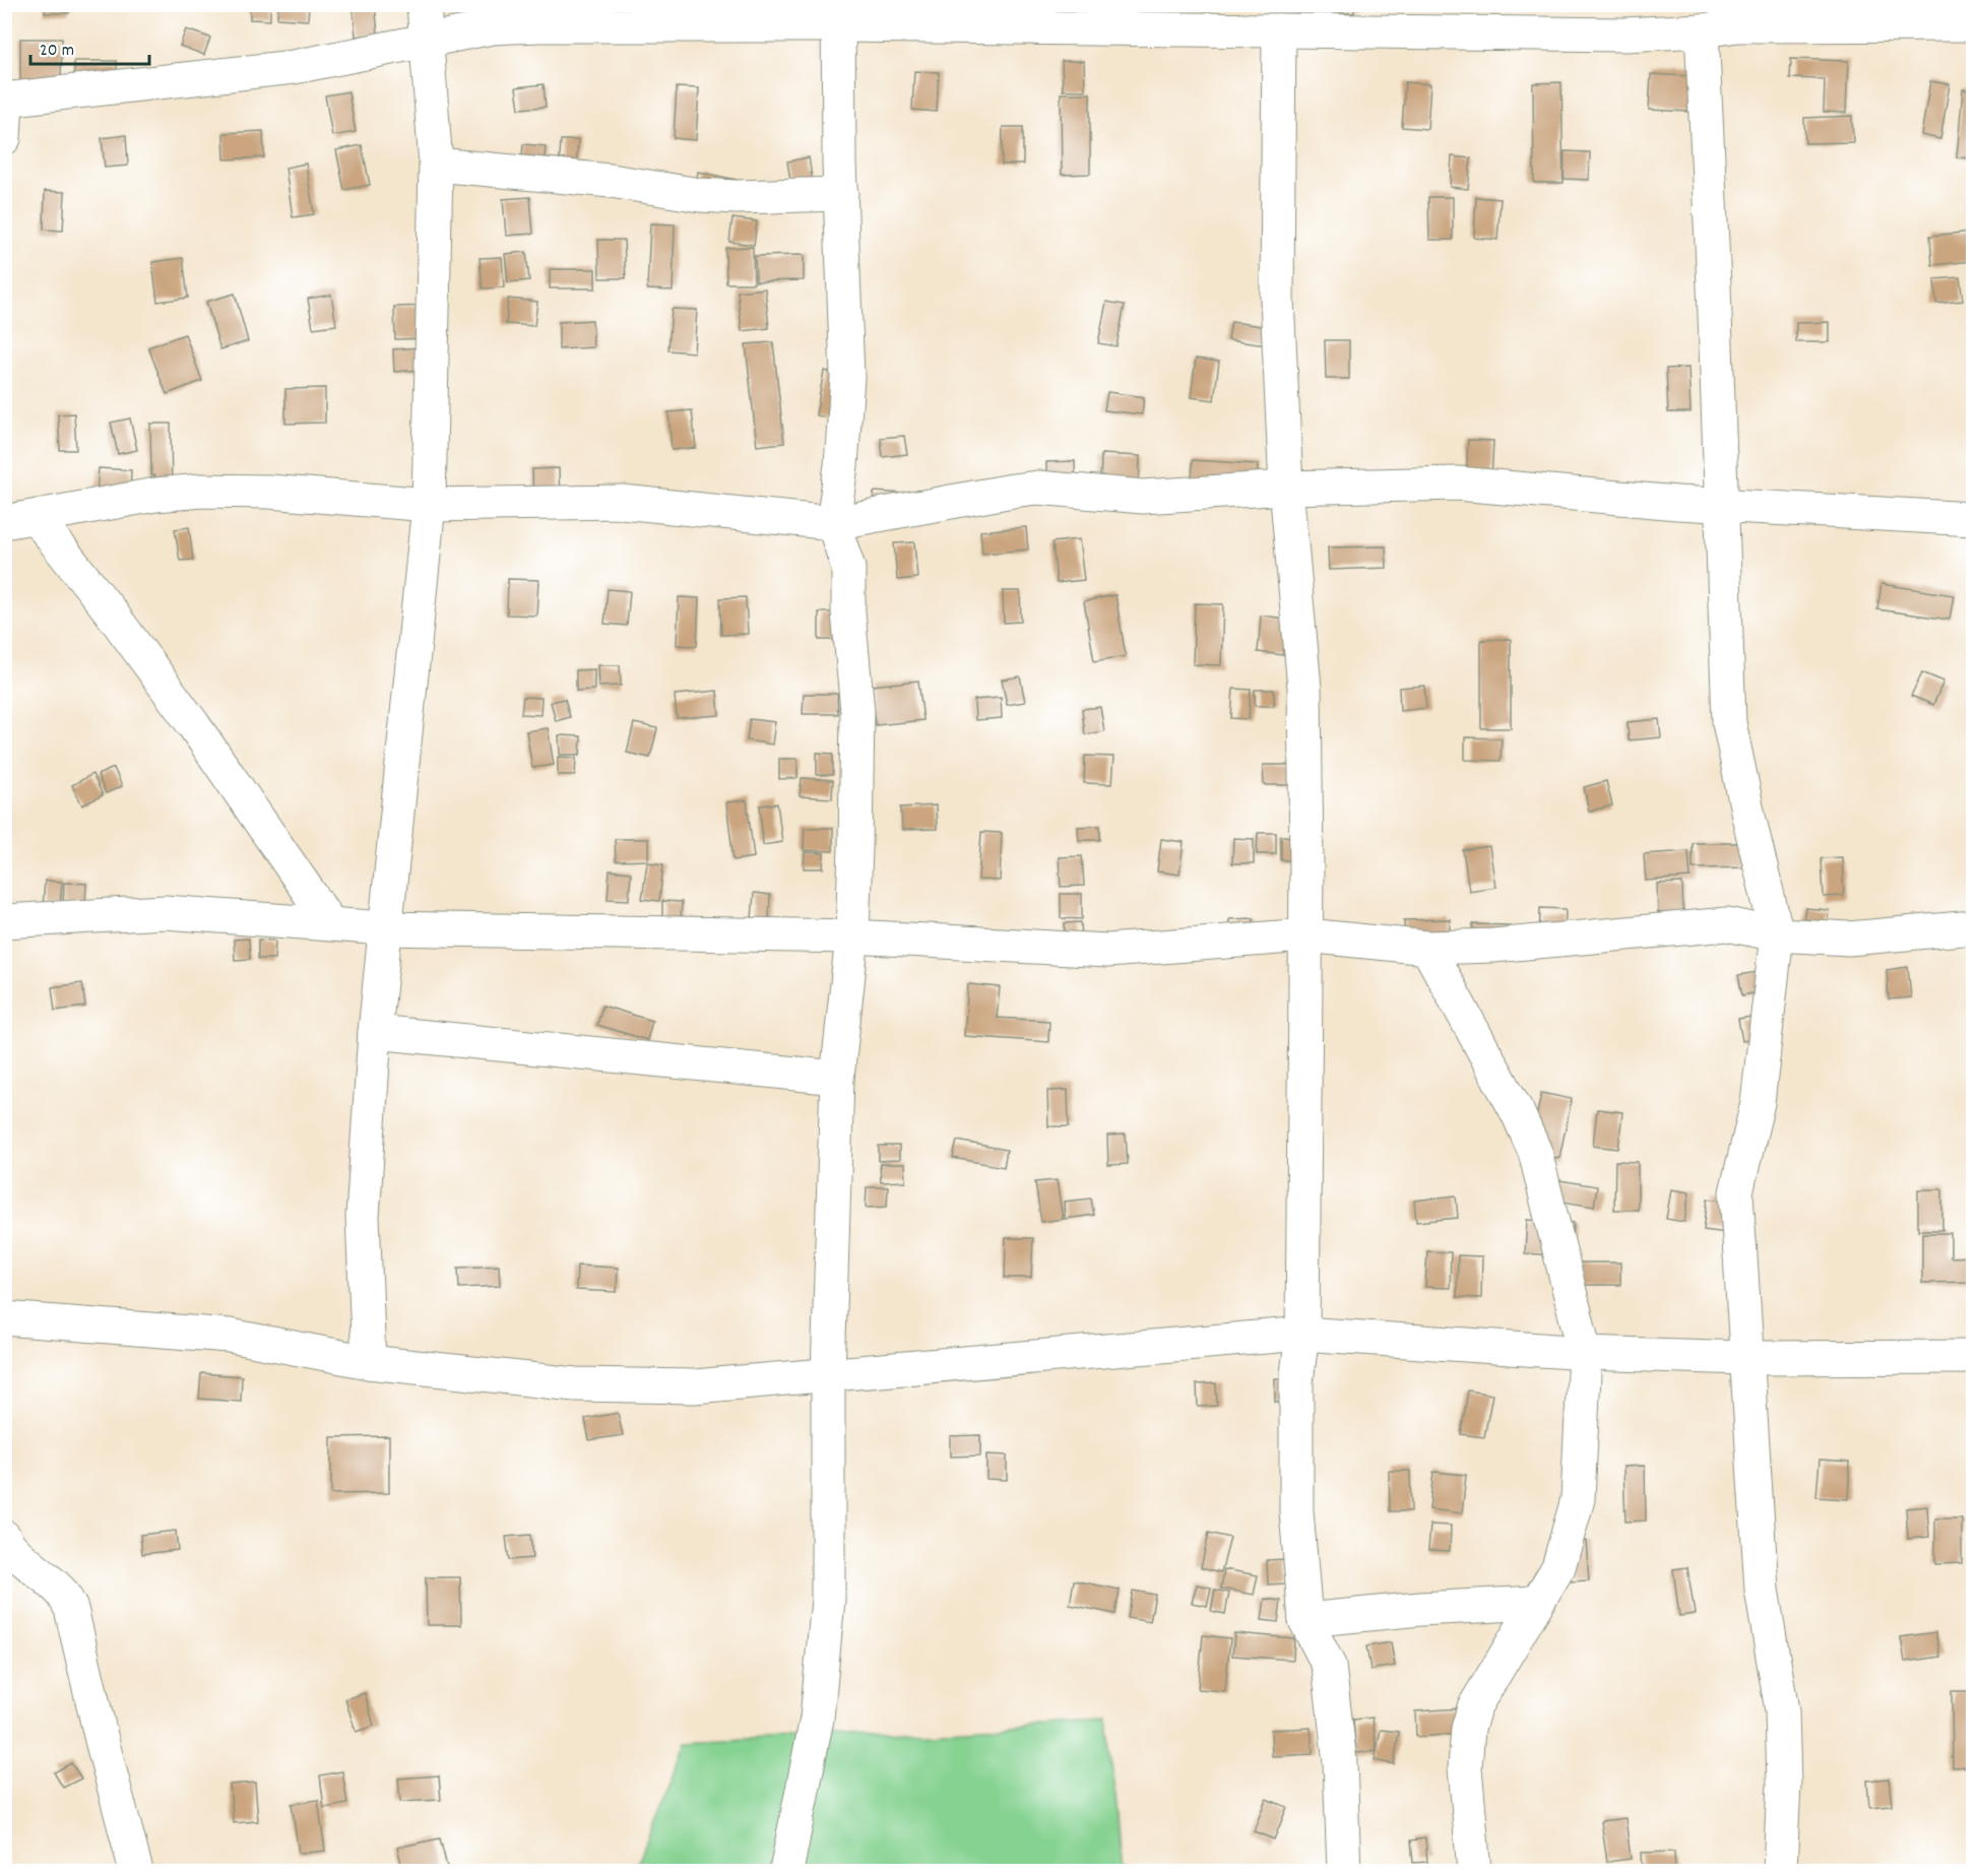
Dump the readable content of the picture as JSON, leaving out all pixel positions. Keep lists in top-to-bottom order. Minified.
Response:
{"scale_bar":"20 m"}
